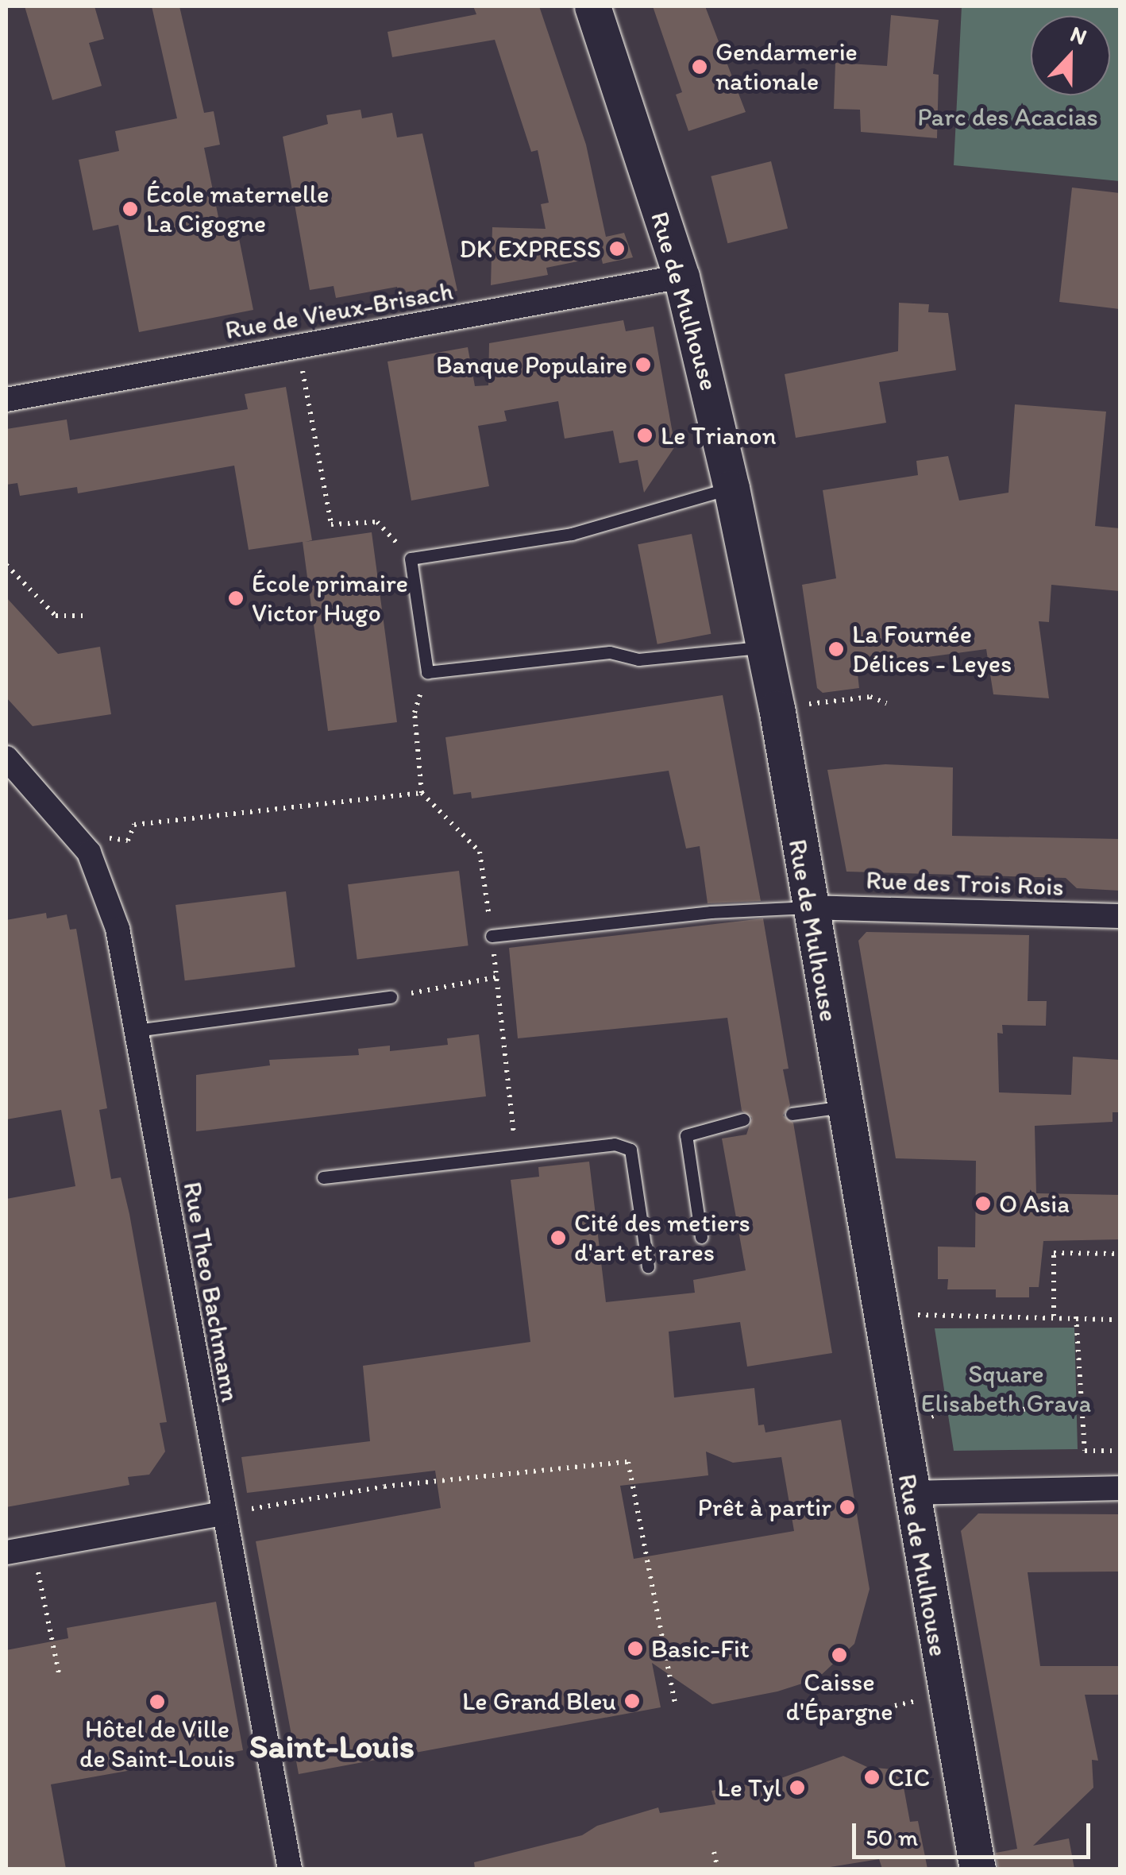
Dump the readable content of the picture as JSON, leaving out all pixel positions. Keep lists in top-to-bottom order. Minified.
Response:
{"streets":{"main road":["Rue de Mulhouse"],"street":["Rue de Vieux-Brisach","Rue des Trois Rois","Rue Theo Bachmann"]},"crossings":[["Rue de Mulhouse","Rue de Vieux-Brisach"],["Rue de Mulhouse","Rue des Trois Rois"]],"districts":["Saint-Louis"],"parks":["Parc des Acacias","Square Elisabeth Grava"],"places":["Gendarmerie nationale","École maternelle La Cigogne","DK EXPRESS","Banque Populaire","Le Trianon","École primaire Victor Hugo","La Fournée Délices - Leyes","O Asia","Cité des metiers d'art et rares","Prêt à partir","Basic-Fit","Caisse d'Épargne","Le Grand Bleu","Hôtel de Ville de Saint-Louis","CIC","Le Tyl"],"scale_bar":"50 m","north":"top"}
